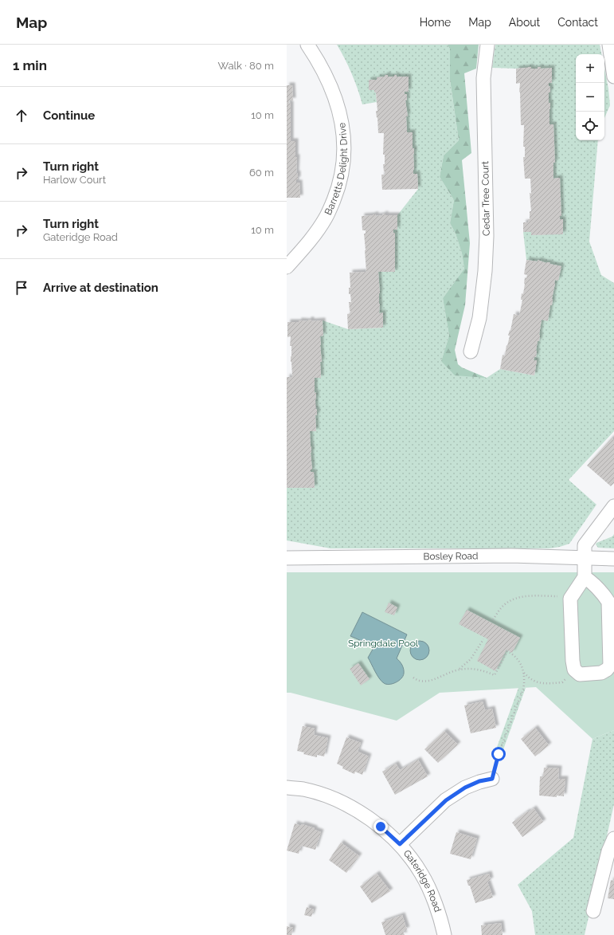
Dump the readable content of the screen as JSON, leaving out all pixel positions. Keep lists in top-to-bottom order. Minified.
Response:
{"streets":{"street":["Barretts Delight Drive","Cedar Tree Court","Bosley Road","Gateridge Road"]},"parks":["Springdale Pool"],"page":{"header":"Map","nav":["Home","Map","About","Contact"],"heading":["1 min","Walk · 80 m"],"map_buttons":["+","−"],"list":[["Continue","10 m"],["Turn right","Harlow Court","60 m"],["Turn right","Gateridge Road","10 m"],"Arrive at destination"]}}
